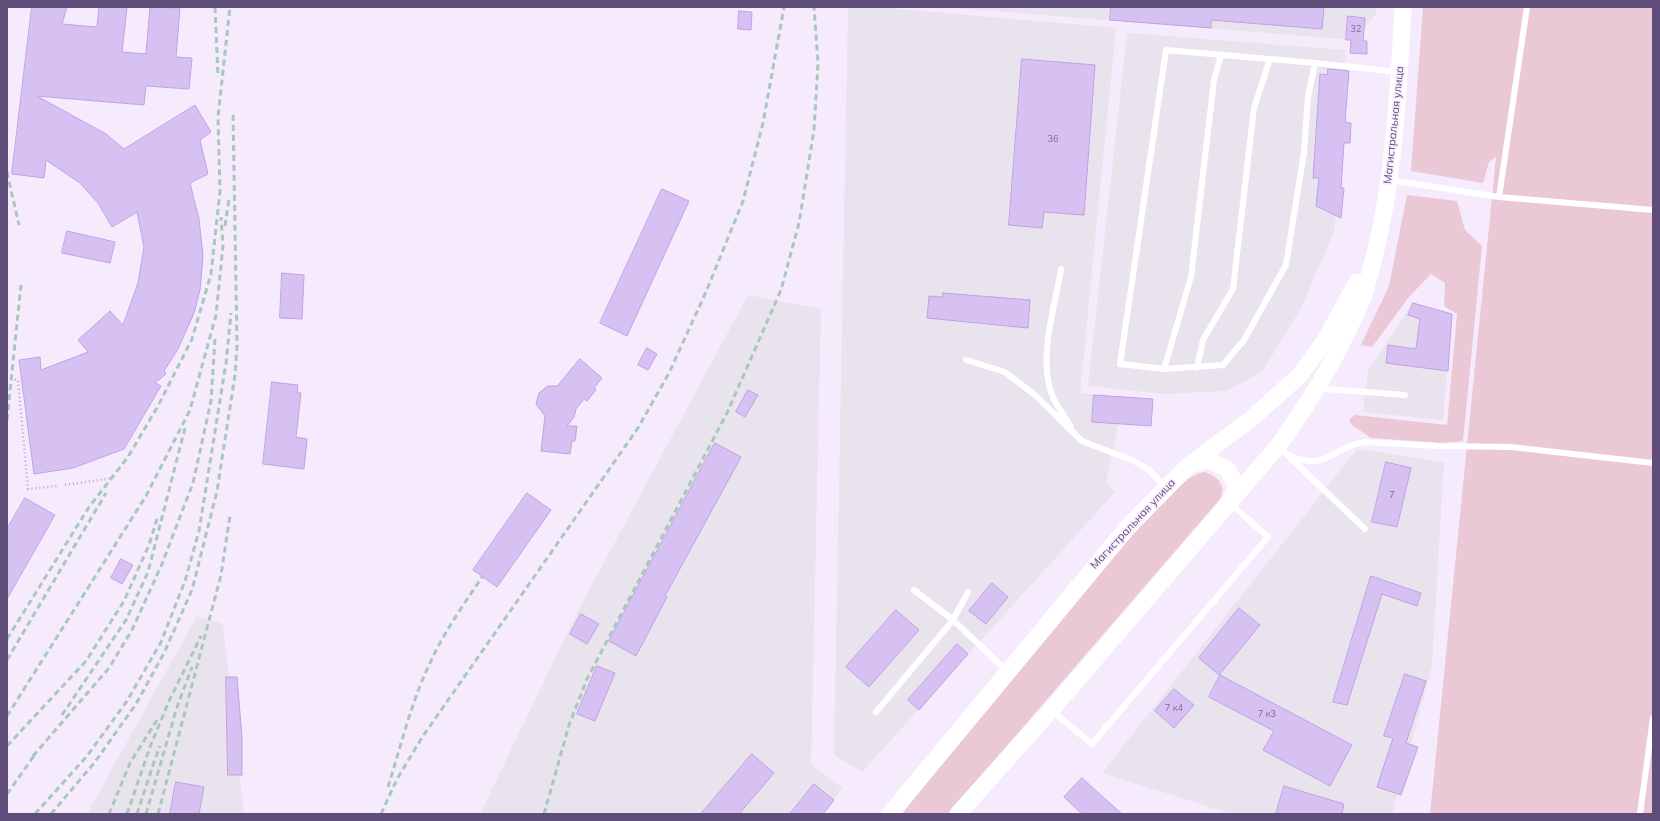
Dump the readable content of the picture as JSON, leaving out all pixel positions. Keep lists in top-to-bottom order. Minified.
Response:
{"streets":{"main road":["Магистральная улица"]},"house_numbers":["32","36","7","7 к4","7 к3"]}
